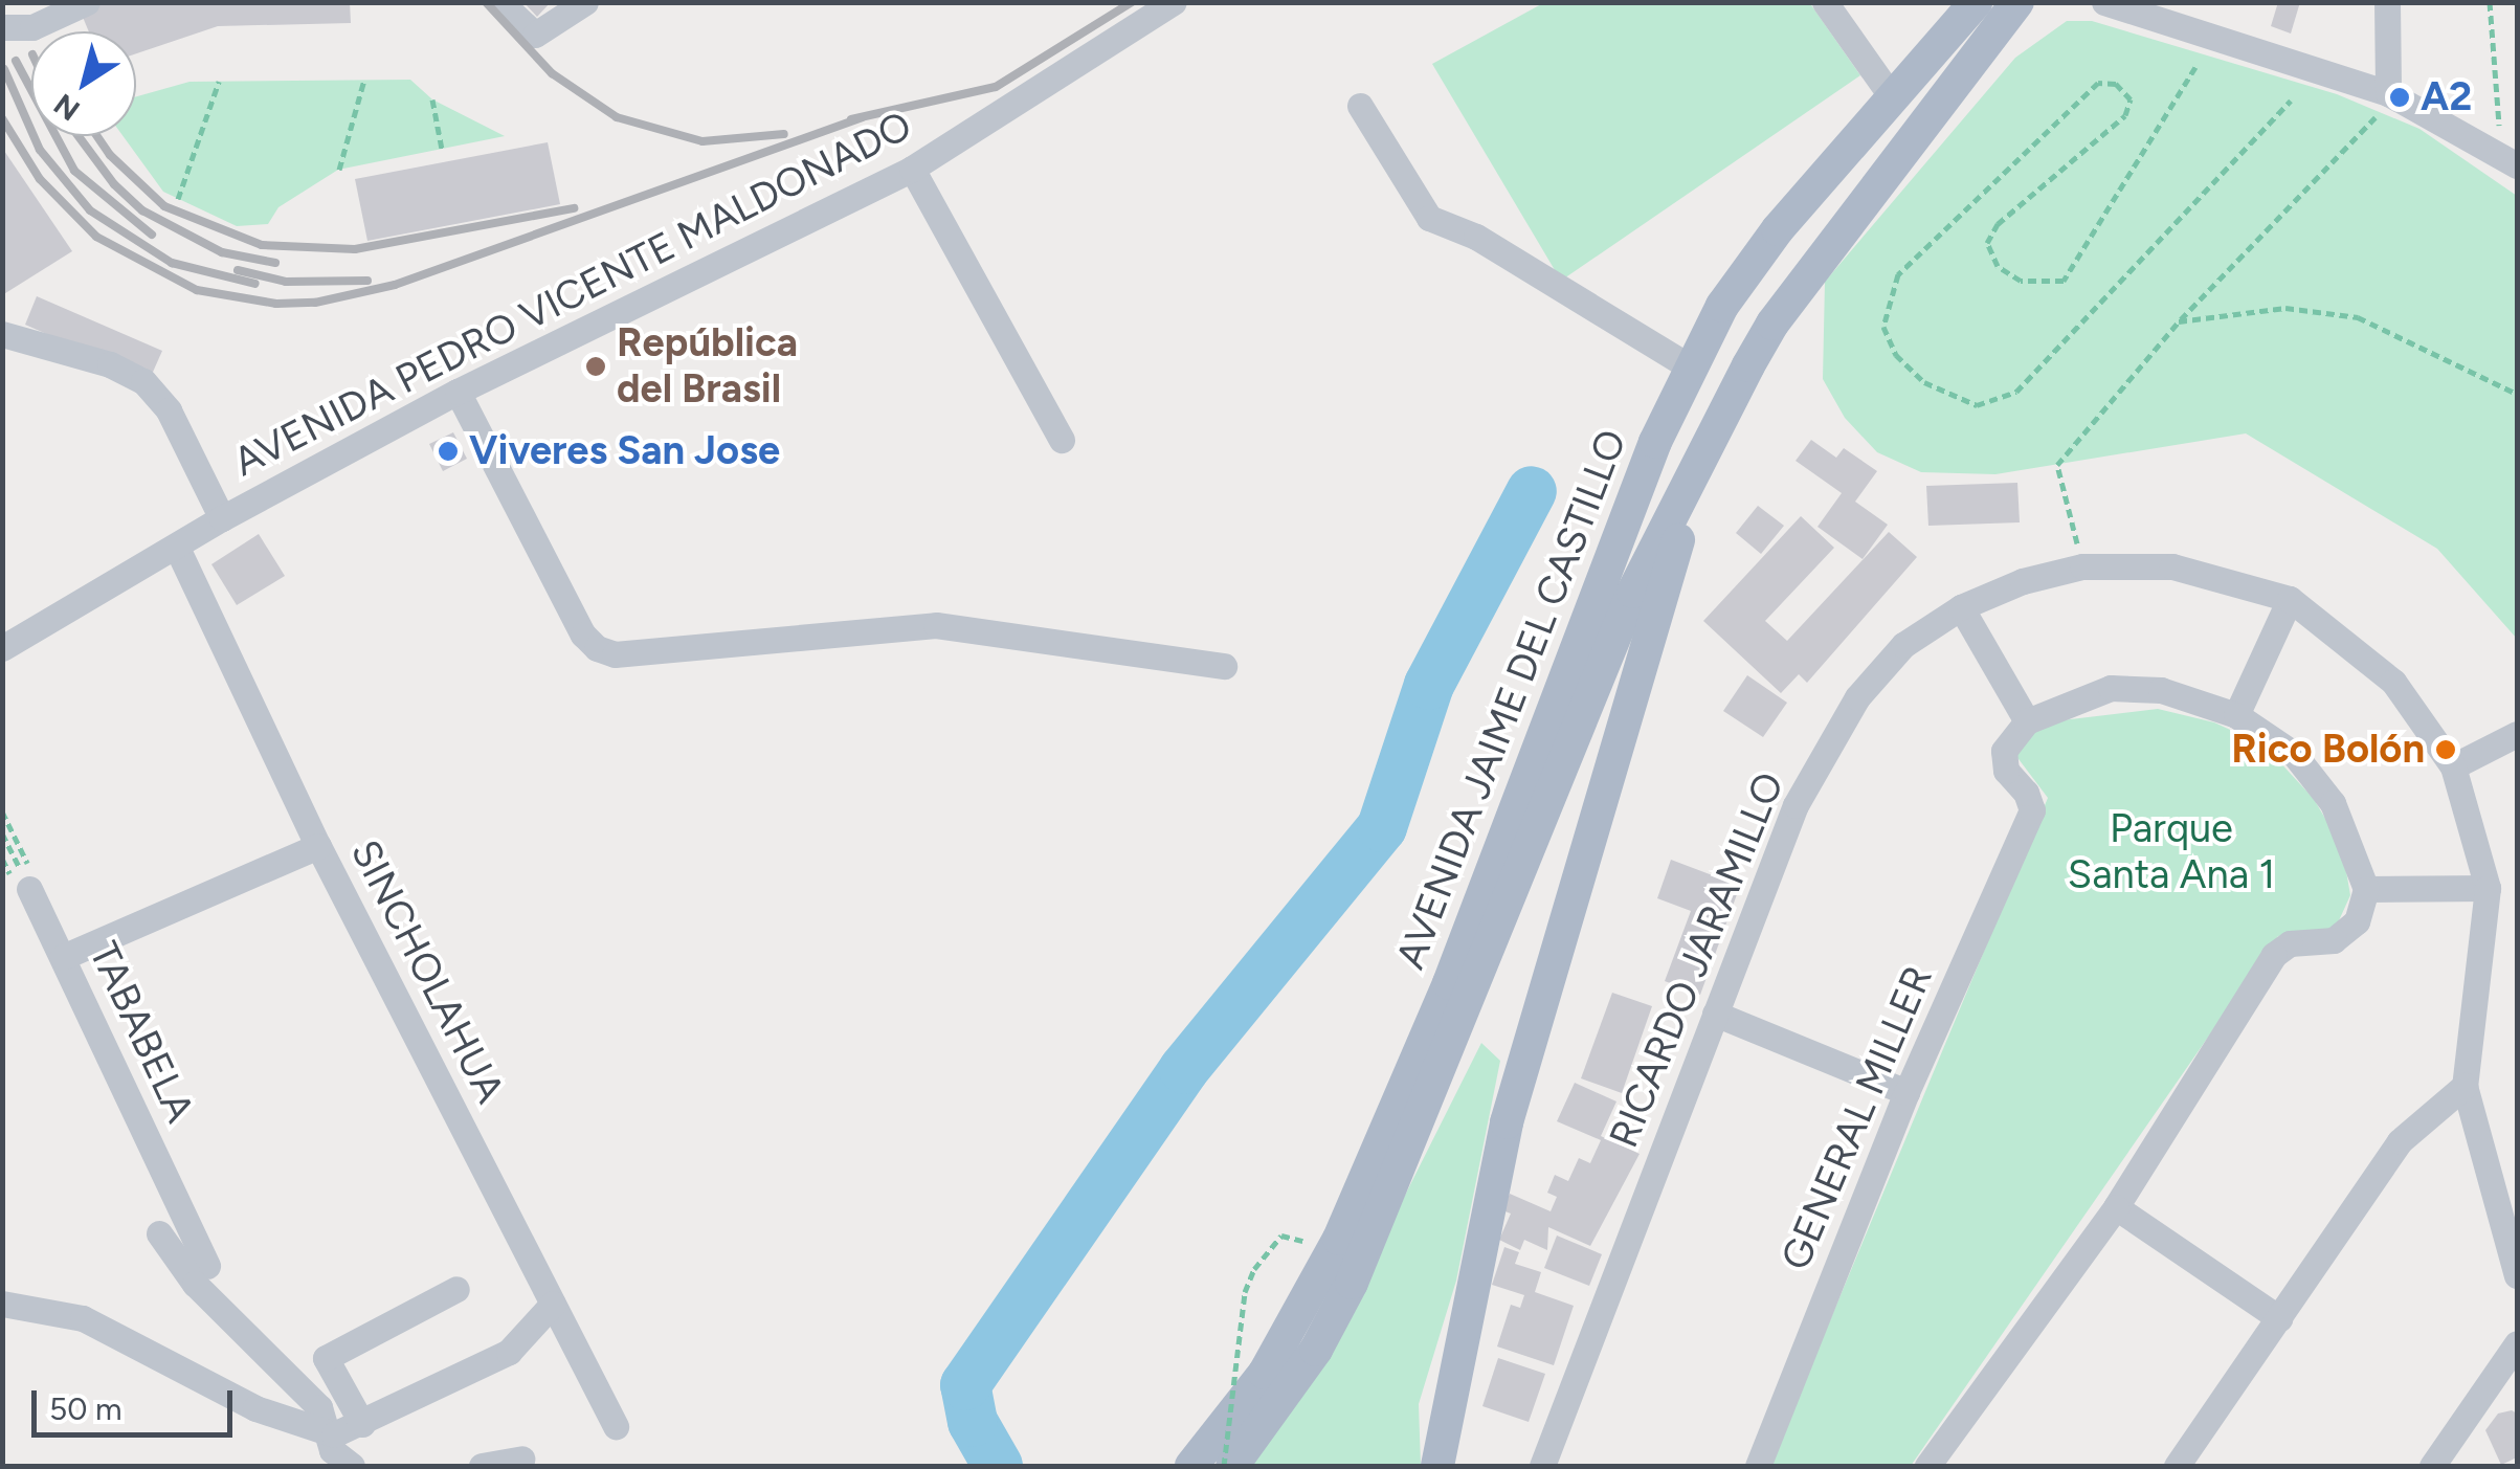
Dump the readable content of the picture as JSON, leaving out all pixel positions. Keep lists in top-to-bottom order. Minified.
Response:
{"streets":{"main road":["AVENIDA JAIME DEL CASTILLO"],"street":["AVENIDA PEDRO VICENTE MALDONADO","RICARDO JARAMILLO","SINCHOLAHUA","TABABELA","GENERAL MILLER"]},"crossings":[["AVENIDA PEDRO VICENTE MALDONADO","SINCHOLAHUA"]],"parks":["Parque Santa Ana 1"],"places":["A2","República del Brasil","Viveres San Jose","Rico Bolón"],"scale_bar":"50 m","north":"bottom left"}
